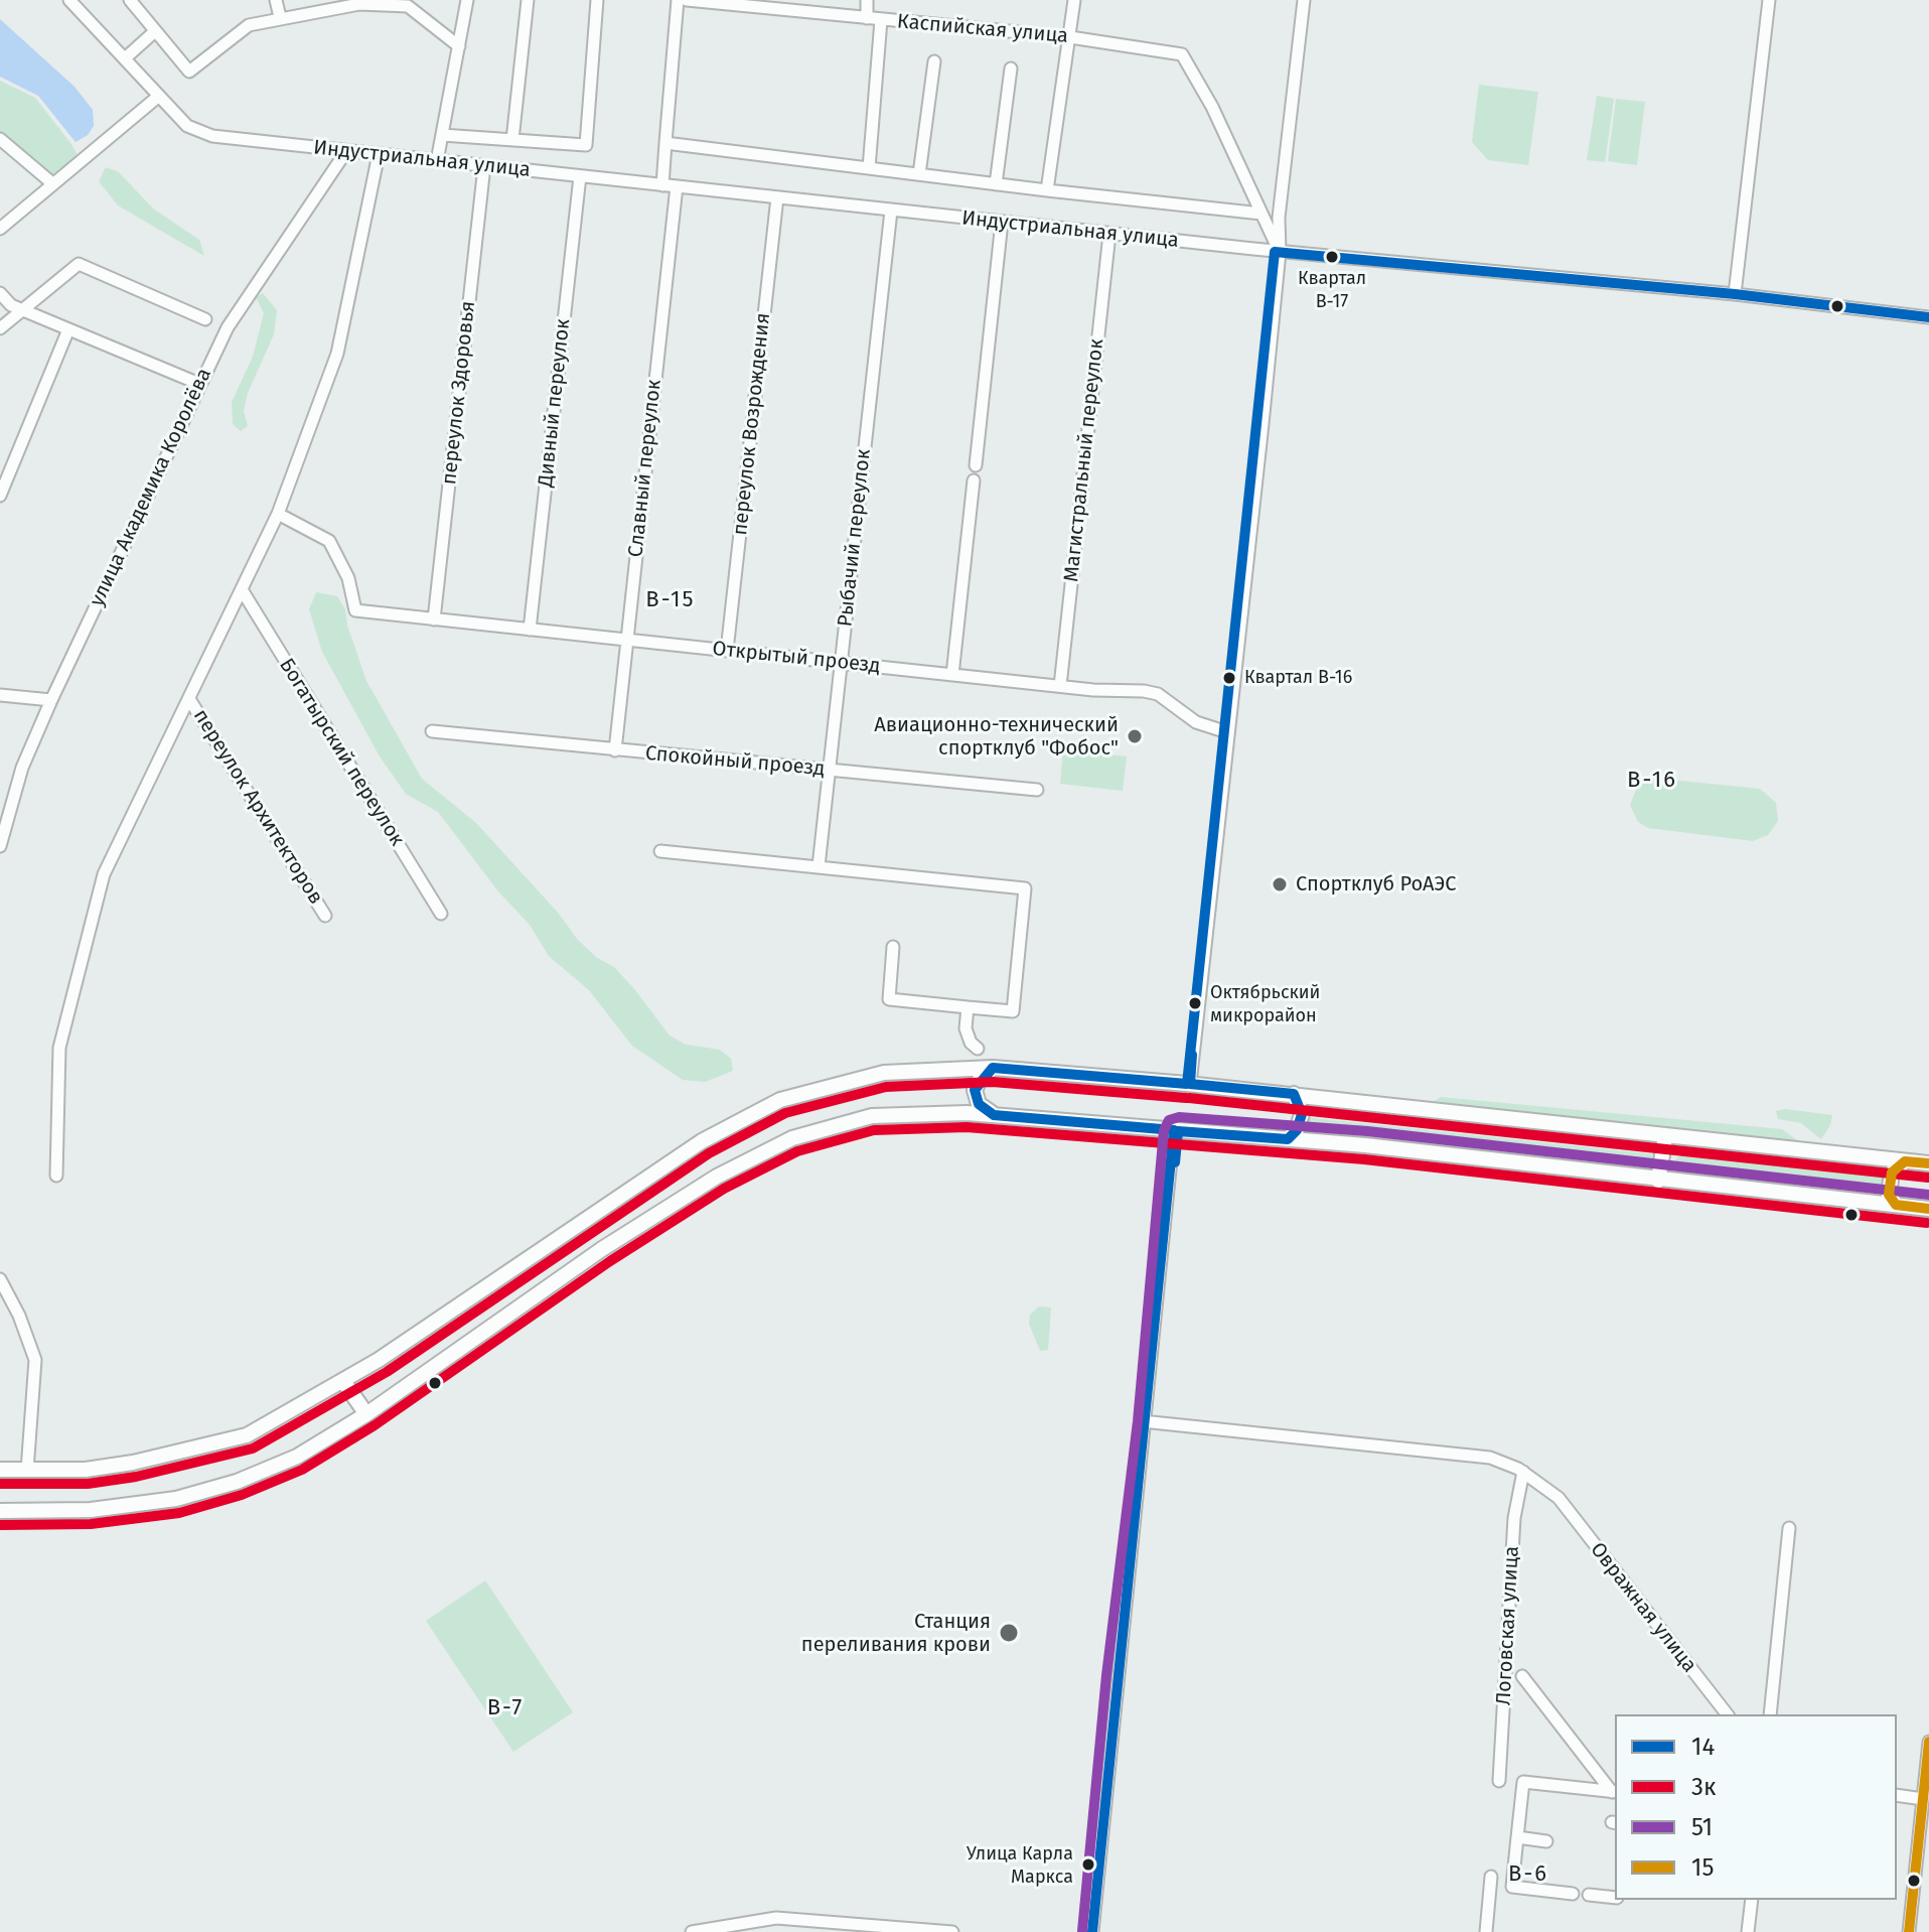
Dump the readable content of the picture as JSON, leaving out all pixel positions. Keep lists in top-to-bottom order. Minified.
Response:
{"streets":{"street":["Каспийская улица","Индустриальная улица","переулок Здоровья","Дивный переулок","переулок Возрождения","Магистральный переулок","Славный переулок","улица Академика Королёва","Рыбачий переулок","Открытый проезд","Богатырский переулок","Спокойный проезд","переулок Архитекторов","Овражная улица","Логовская улица"]},"crossings":[["Индустриальная улица","переулок Здоровья"],["Индустриальная улица","Дивный переулок"],["Индустриальная улица","переулок Возрождения"],["Индустриальная улица","Магистральный переулок"],["Индустриальная улица","Славный переулок"],["Индустриальная улица","улица Академика Королёва"],["Индустриальная улица","Рыбачий переулок"],["переулок Здоровья","Открытый проезд"],["Дивный переулок","Открытый проезд"],["переулок Возрождения","Открытый проезд"],["Магистральный переулок","Открытый проезд"],["Славный переулок","Открытый проезд"],["Славный переулок","Спокойный проезд"],["Рыбачий переулок","Открытый проезд"],["Рыбачий переулок","Спокойный проезд"],["Овражная улица","Логовская улица"]],"districts":["В-15","В-16","В-7","В-6"],"places":["Квартал В-17","Квартал В-16","Авиационно-технический спортклуб \"Фобос\"","Спортклуб РоАЭС","Октябрьский микрорайон","Станция переливания крови","Улица Карла Маркса"],"lines":["transit line 14","transit line 3к","transit line 51","transit line 15"],"legend":["14","3к","51","15"]}
